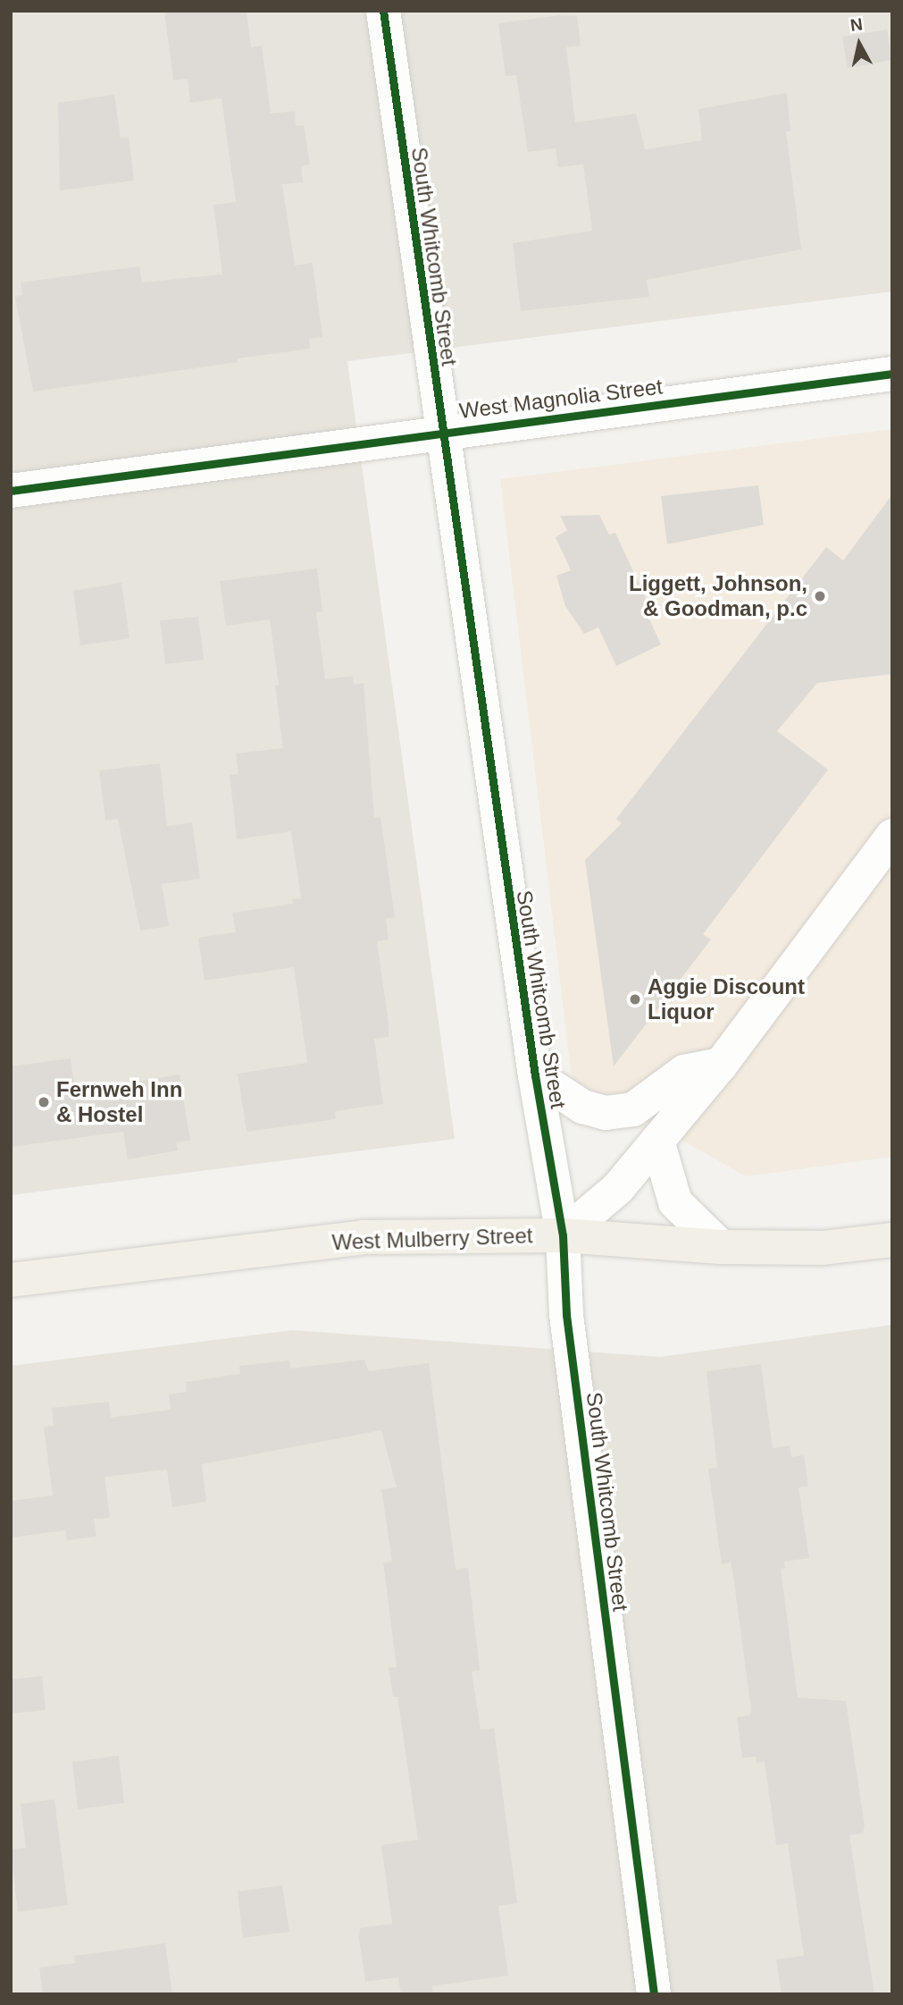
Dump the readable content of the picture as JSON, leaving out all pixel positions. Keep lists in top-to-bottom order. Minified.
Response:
{"streets":{"main road":["West Mulberry Street"],"street":["South Whitcomb Street","West Magnolia Street"]},"crossings":[["South Whitcomb Street","West Magnolia Street"],["South Whitcomb Street","West Mulberry Street"]],"places":["Liggett, Johnson, & Goodman, p.c","Aggie Discount Liquor","Fernweh Inn & Hostel"],"north":"top"}
